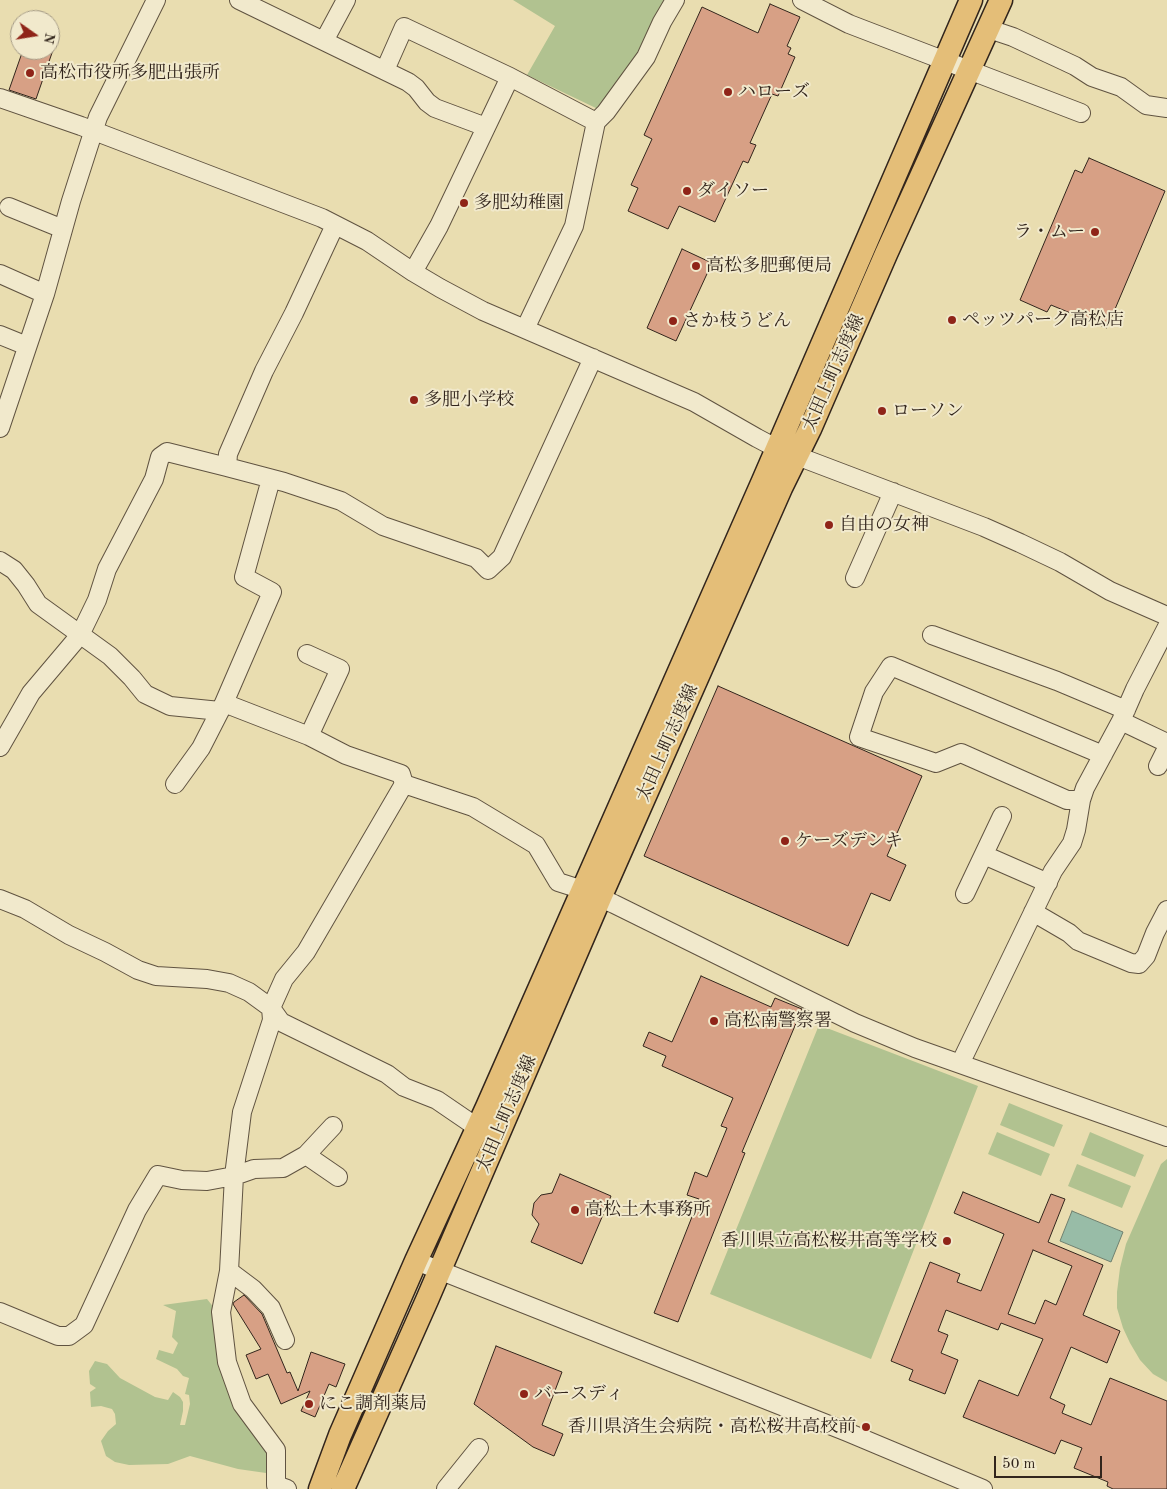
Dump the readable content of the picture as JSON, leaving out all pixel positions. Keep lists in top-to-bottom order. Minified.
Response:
{"streets":{"main road":["太田上町志度線"]},"places":["高松市役所多肥出張所","ハローズ","ダイソー","多肥幼稚園","ラ・ムー","高松多肥郵便局","ペッツパーク高松店","さか枝うどん","多肥小学校","ローソン","自由の女神","ケーズデンキ","高松南警察署","高松土木事務所","香川県立高松桜井高等学校","バースディ","にこ調剤薬局","香川県済生会病院・高松桜井高校前"],"scale_bar":"50 m","north":"right"}
